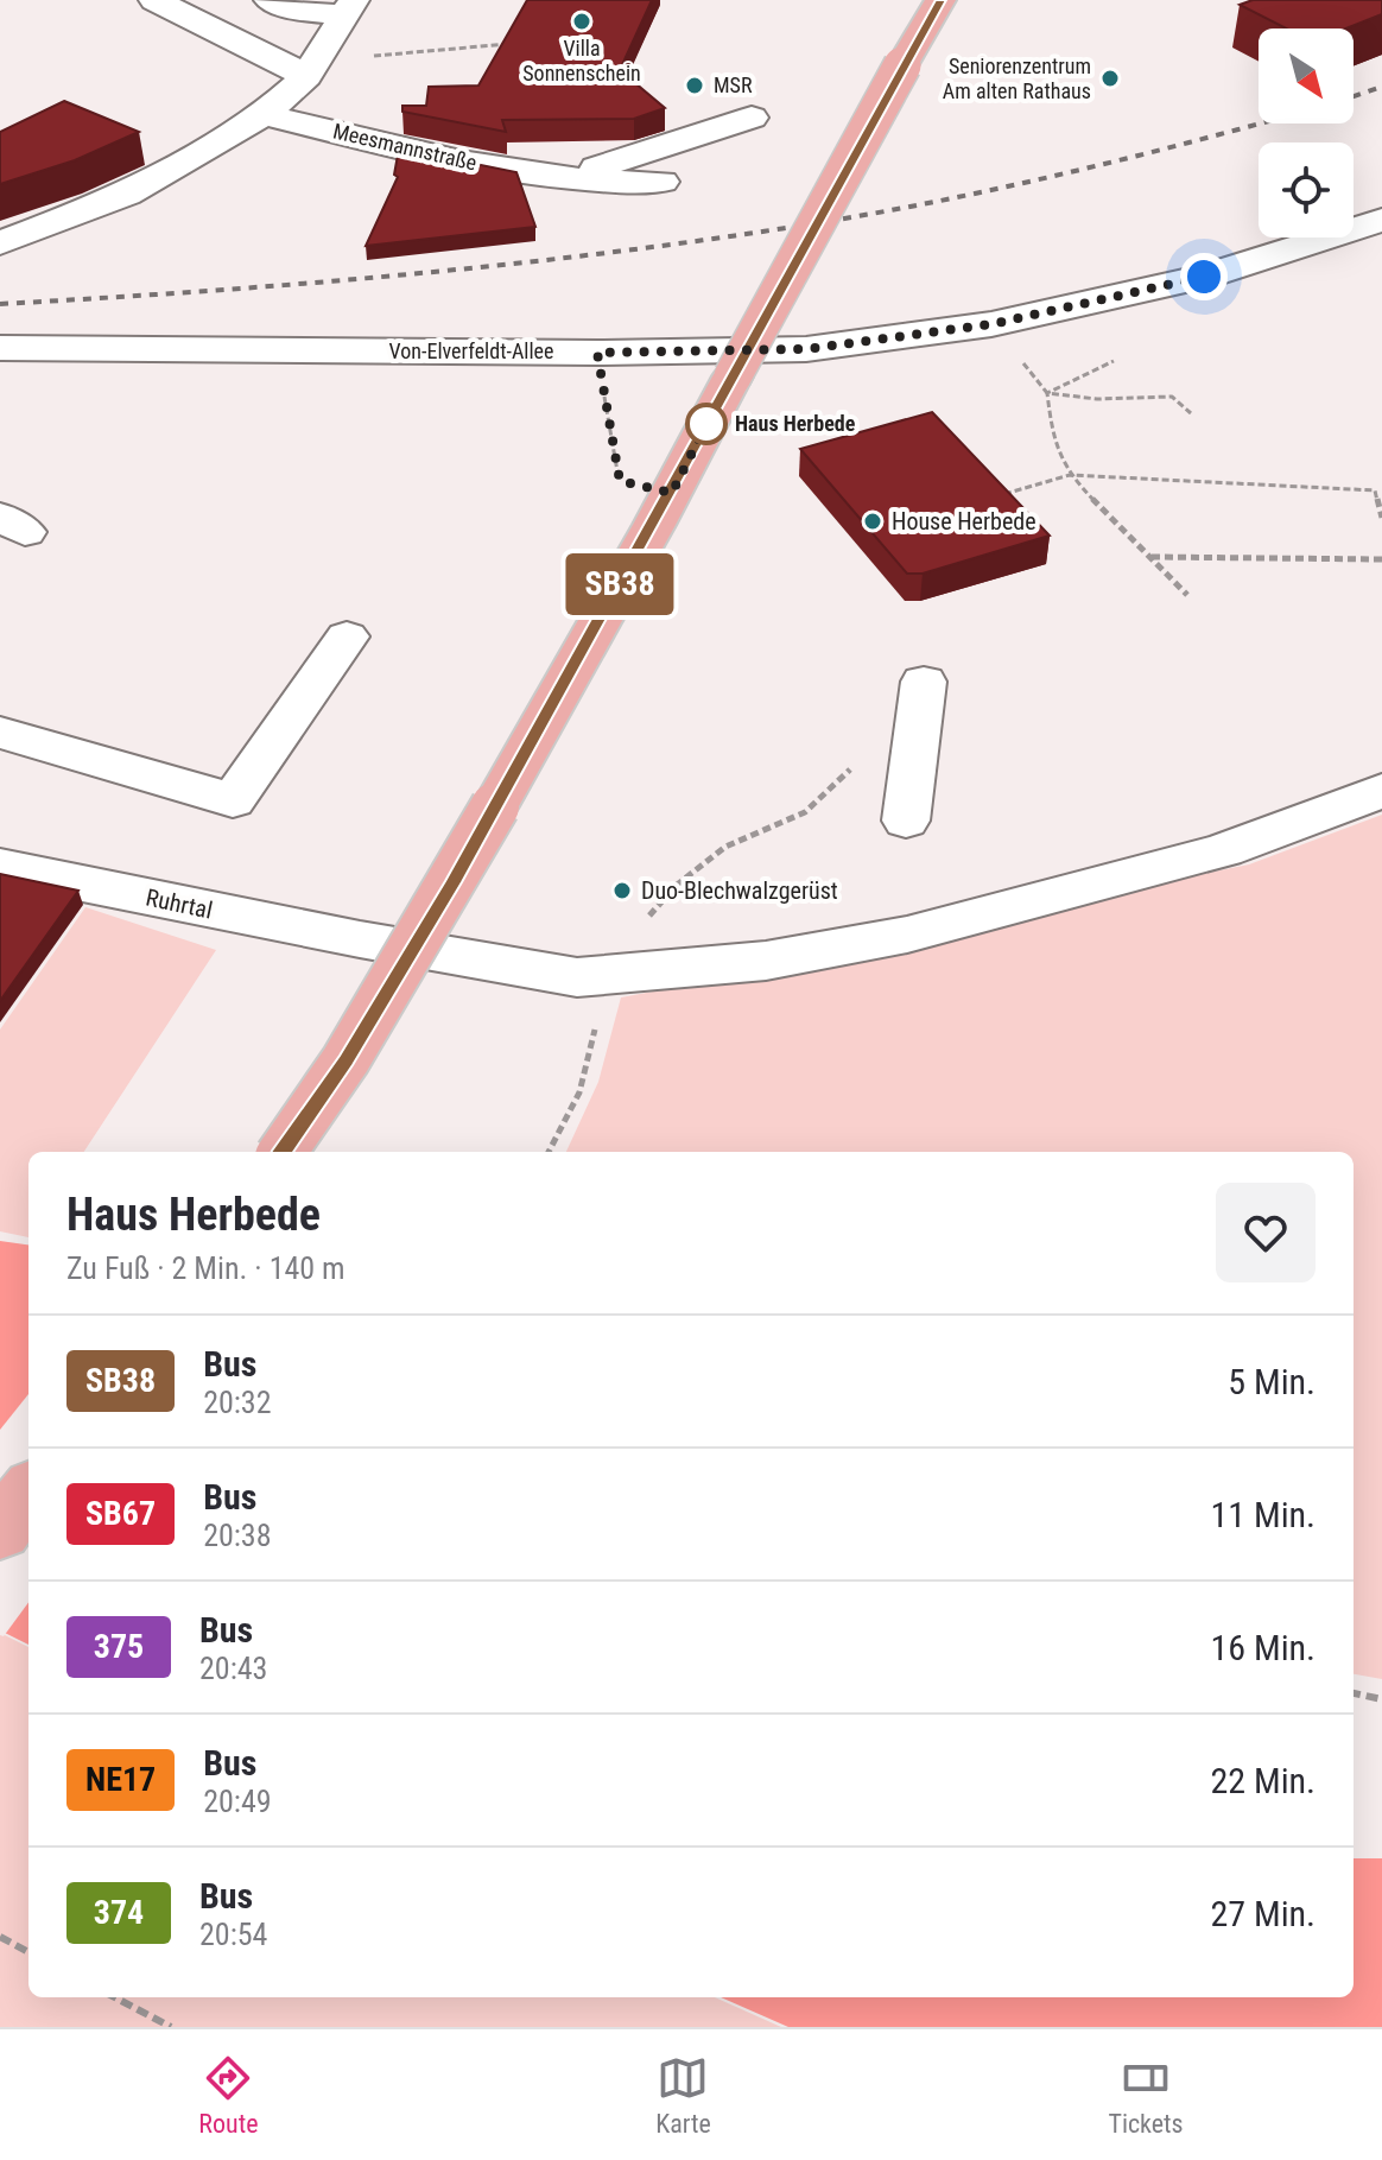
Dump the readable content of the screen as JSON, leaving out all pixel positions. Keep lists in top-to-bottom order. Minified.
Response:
{"streets":{"street":["Meesmannstraße","Von-Elverfeldt-Allee","Ruhrtal"]},"places":["Villa Sonnenschein","Seniorenzentrum Am alten Rathaus","MSR","Haus Herbede","House Herbede","Duo-Blechwalzgerüst"],"lines":["bus line SB38"],"north":"bottom right","page":{"on_map":"SB38","heading":["Haus Herbede","Zu Fuß · 2 Min. · 140 m"],"list":[{"mark":"SB38","name":"Bus","note":"20:32","value":"5 Min."},{"mark":"SB67","name":"Bus","note":"20:38","value":"11 Min."},{"mark":"375","name":"Bus","note":"20:43","value":"16 Min."},{"mark":"NE17","name":"Bus","note":"20:49","value":"22 Min."},{"mark":"374","name":"Bus","note":"20:54","value":"27 Min."}],"tabs":["Route","Karte","Tickets"]}}
